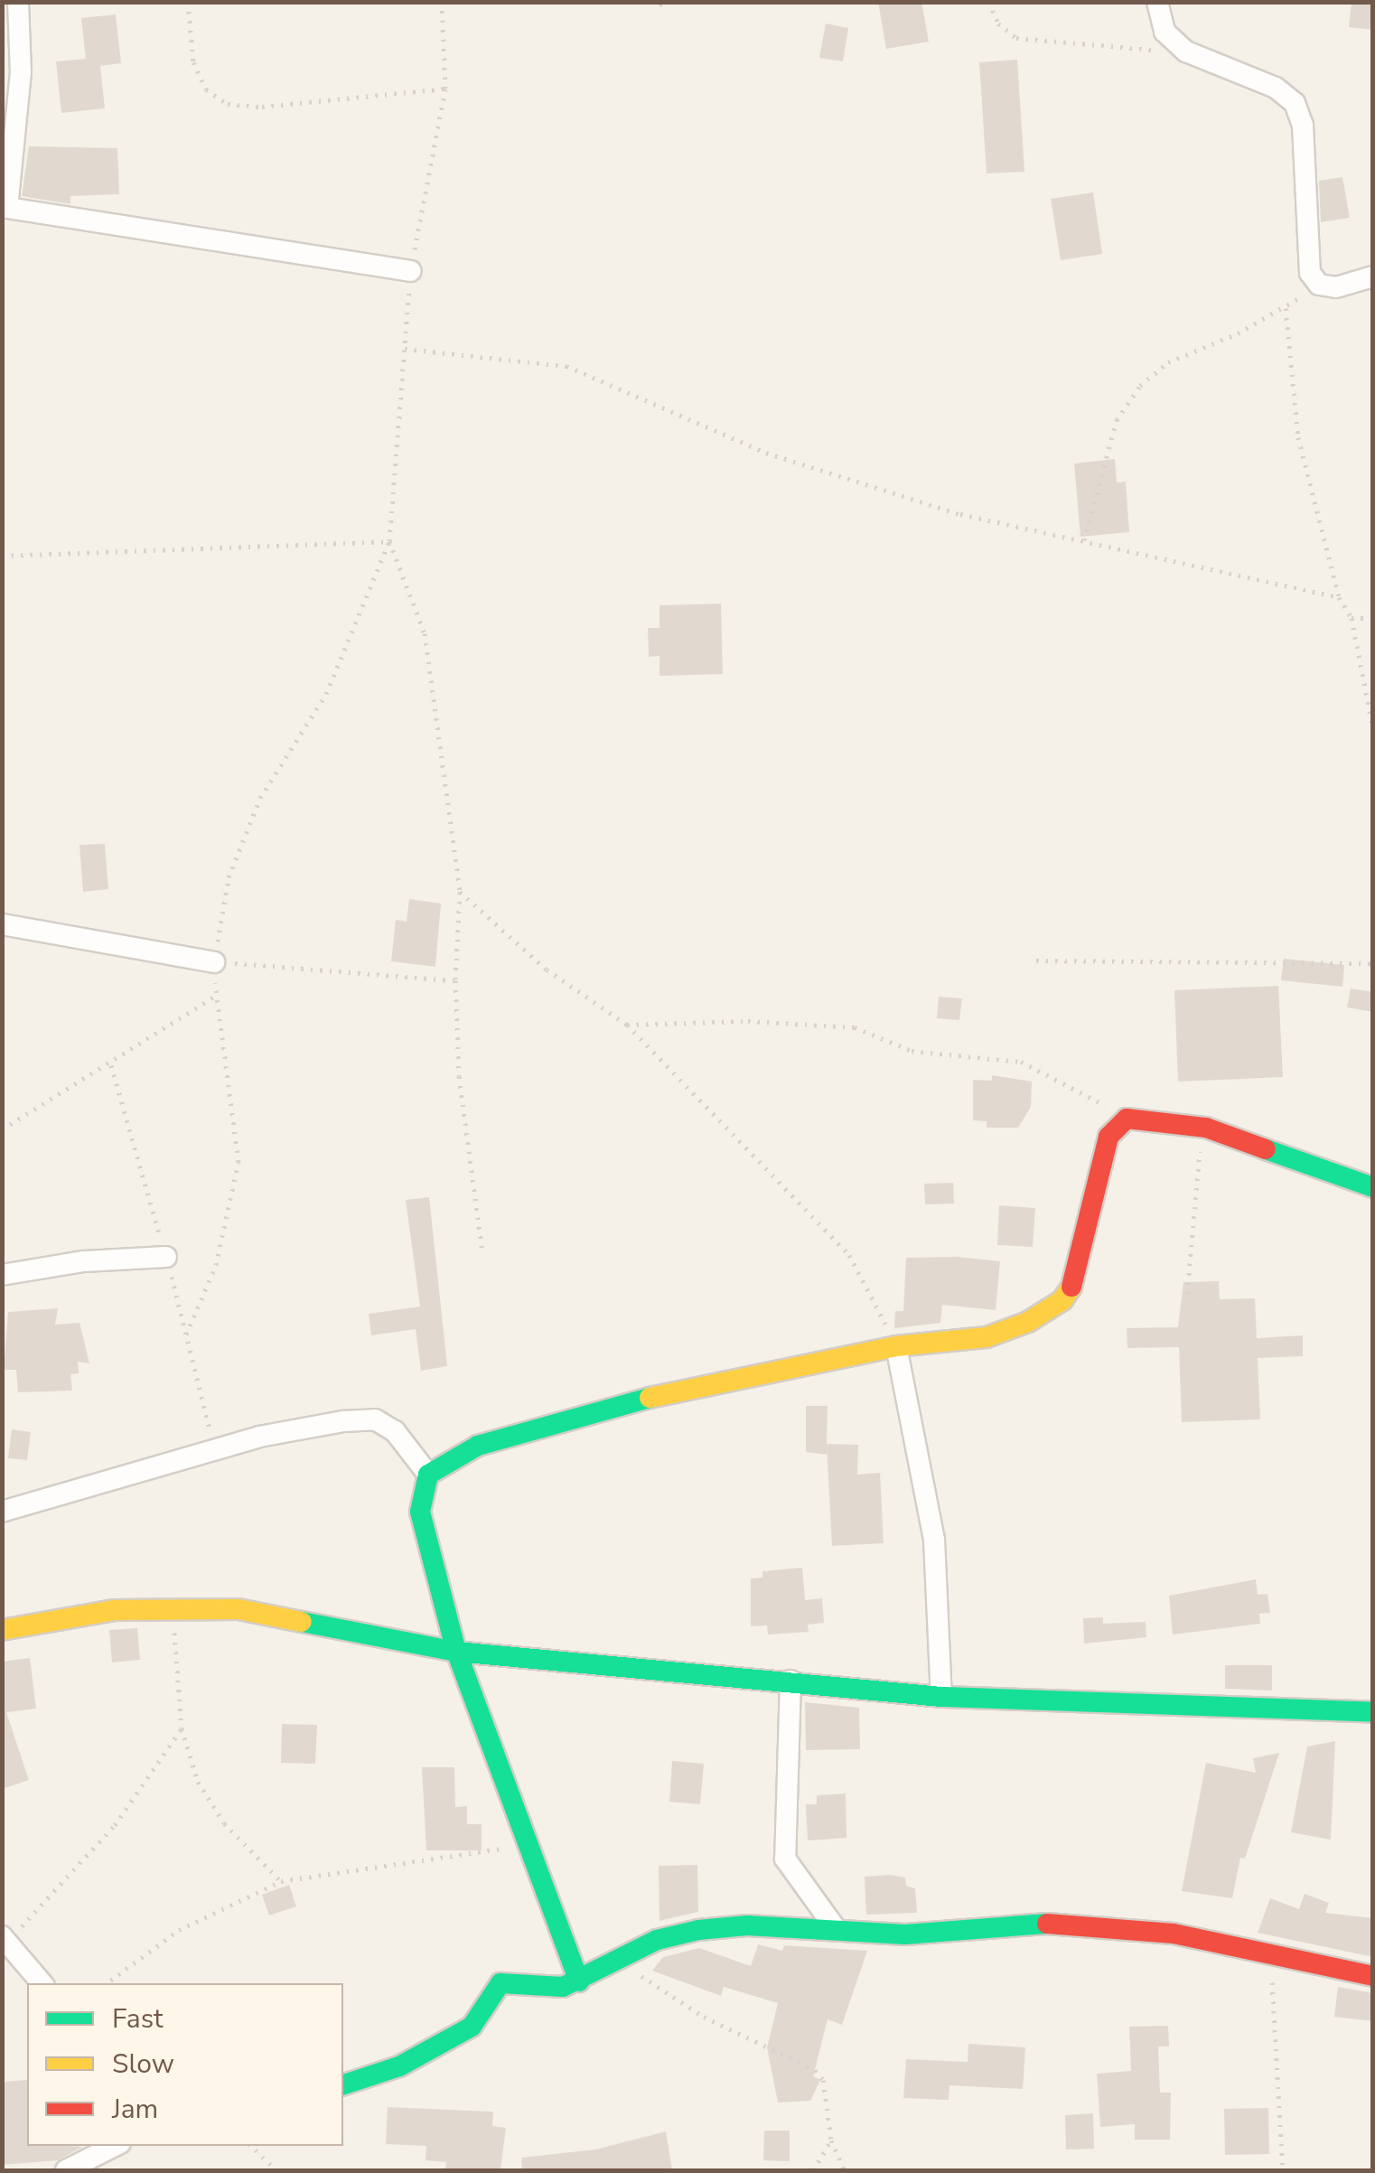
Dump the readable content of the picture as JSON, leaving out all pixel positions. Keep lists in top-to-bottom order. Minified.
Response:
{"legend":["Fast","Slow","Jam"]}
